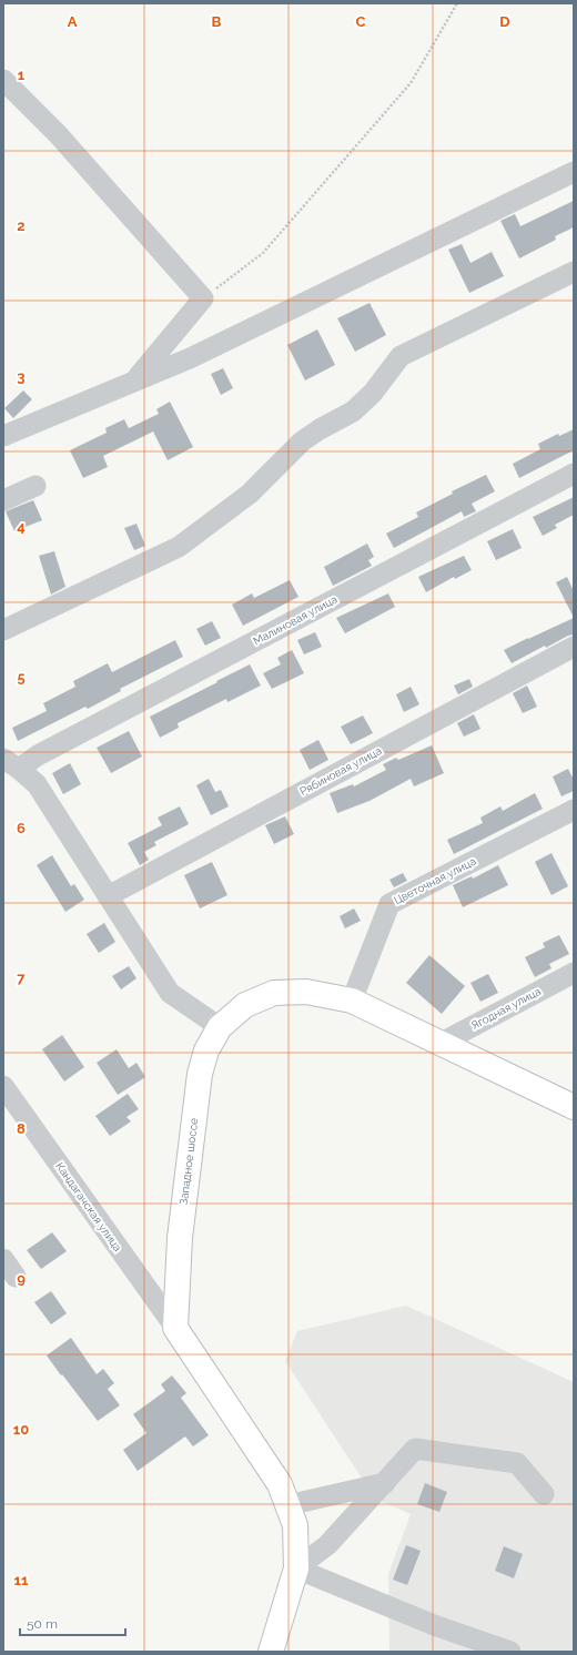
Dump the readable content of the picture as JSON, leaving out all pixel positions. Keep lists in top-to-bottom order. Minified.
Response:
{"streets":{"main road":["Западное шоссе"],"street":["Малиновая улица","Рябиновая улица","Цветочная улица","Ягодная улица","Кандагачская улица"]},"crossings":[["Цветочная улица","Западное шоссе"],["Ягодная улица","Западное шоссе"],["Западное шоссе","Кандагачская улица"]],"scale_bar":"50 m","grid":{"columns":["A","B","C","D"],"rows":["1","2","3","4","5","6","7","8","9","10","11"]}}
